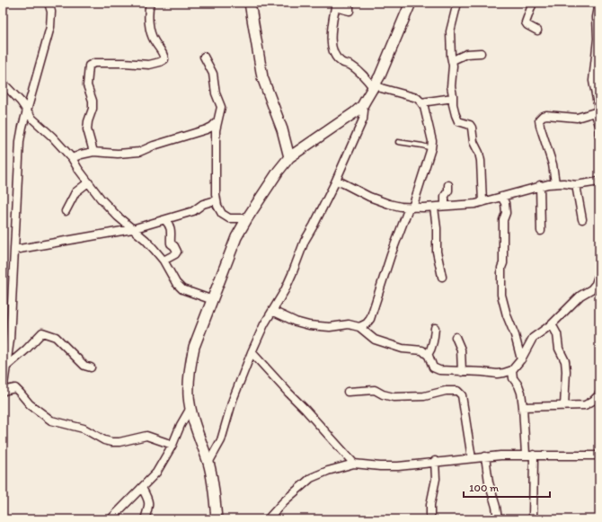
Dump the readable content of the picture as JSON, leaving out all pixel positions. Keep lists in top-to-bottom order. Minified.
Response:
{"scale_bar":"100 m"}
